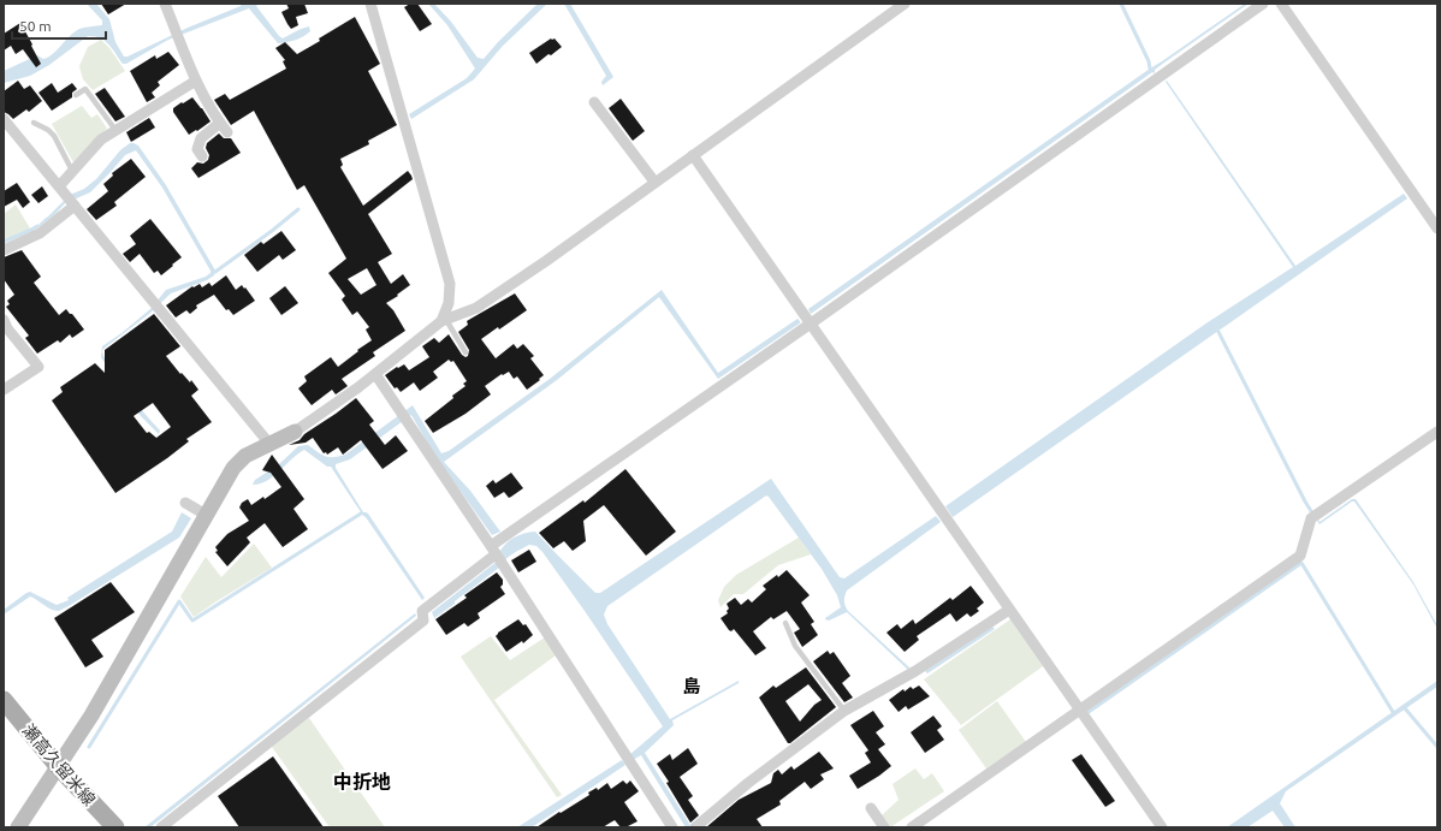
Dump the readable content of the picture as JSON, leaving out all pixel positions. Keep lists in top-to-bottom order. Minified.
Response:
{"streets":{"main road":["瀬高久留米線"]},"districts":["島","中折地"],"scale_bar":"50 m"}
